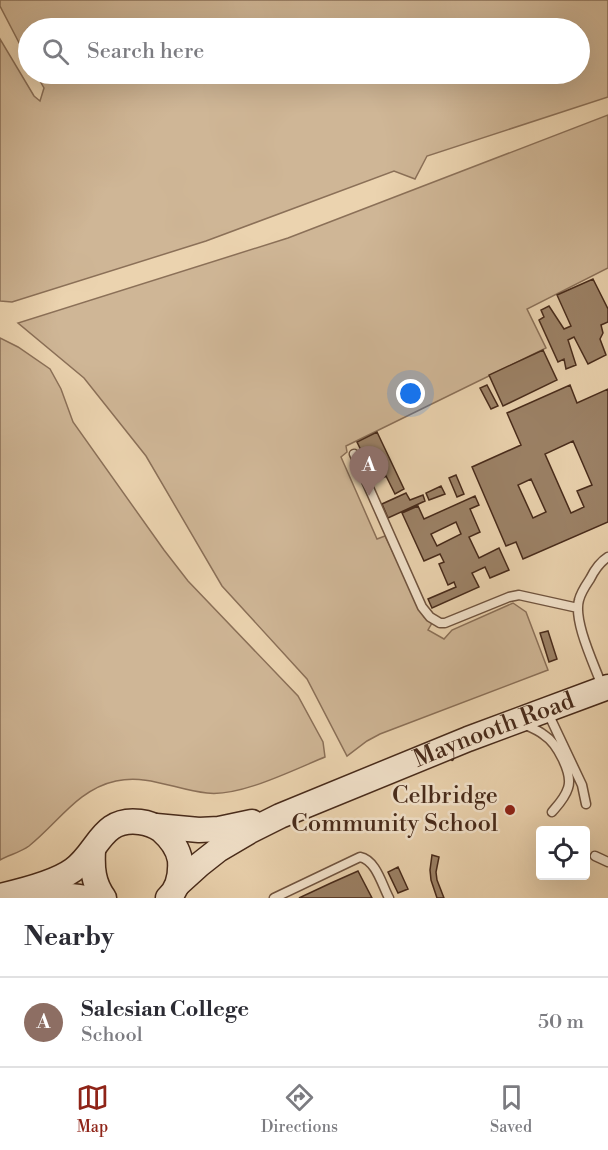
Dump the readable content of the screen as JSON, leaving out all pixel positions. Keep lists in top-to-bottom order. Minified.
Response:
{"streets":{"main road":["Maynooth Road"]},"places":["Celbridge Community School"],"page":{"search":"Search here","pins":"A","heading":"Nearby","list":[{"mark":"A","name":"Salesian College","note":"School","value":"50 m"}],"nav":["Map","Directions","Saved"]}}
